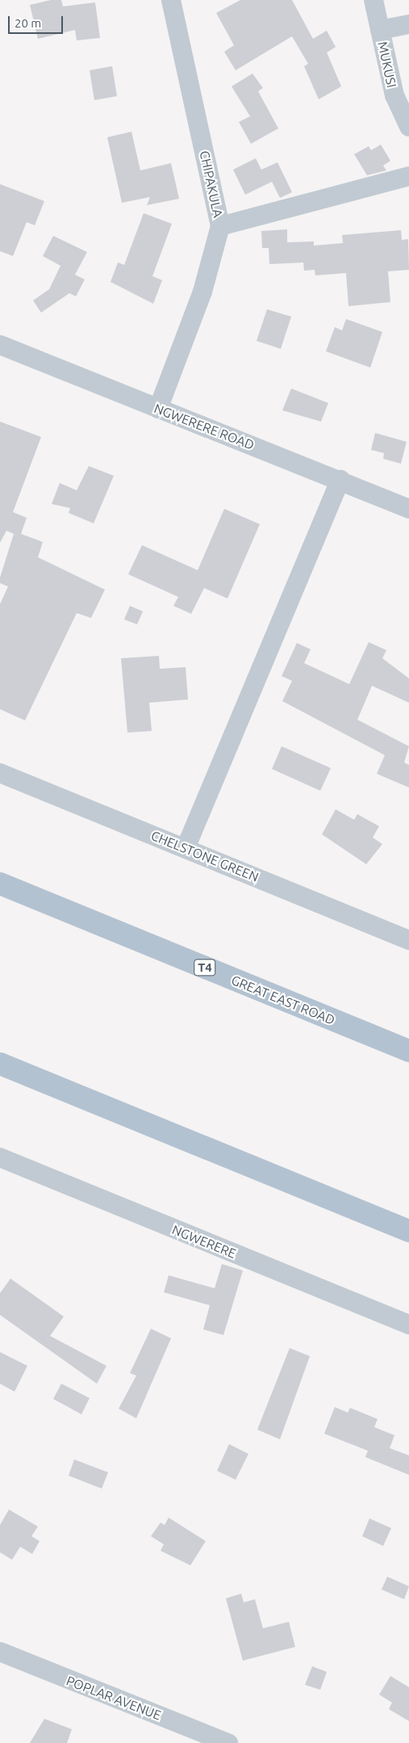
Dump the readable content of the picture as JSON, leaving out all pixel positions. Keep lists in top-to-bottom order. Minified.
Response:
{"streets":{"main road":["T4","GREAT EAST ROAD"],"street":["MUKUSI","CHIPAKULA","NGWERERE ROAD","CHELSTONE GREEN","NGWERERE","POPLAR AVENUE"]},"crossings":[["CHIPAKULA","NGWERERE ROAD"]],"scale_bar":"20 m"}
